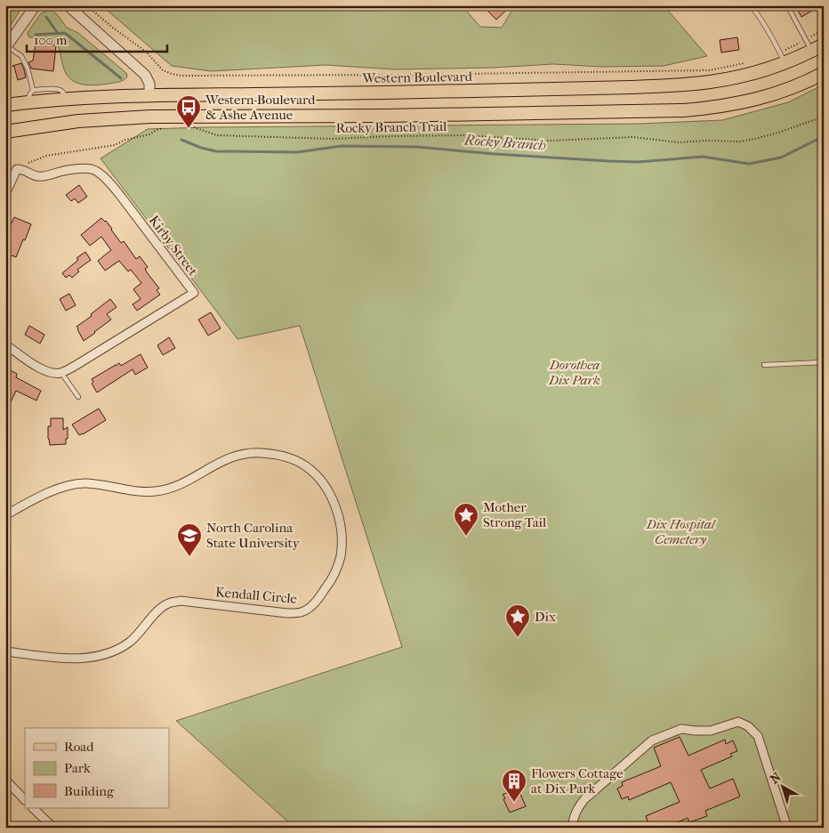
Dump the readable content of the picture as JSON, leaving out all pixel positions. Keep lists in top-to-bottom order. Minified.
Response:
{"streets":{"main road":["Western Boulevard"],"street":["Kirby Street","Kendall Circle"],"path":["Rocky Branch Trail"]},"water":["Rocky Branch"],"parks":["Dorothea Dix Park","Dix Hospital Cemetery"],"places":{"bus stop":["Western Boulevard & Ashe Avenue"],"place":["Mother Strong Tail","Dix"],"school or university":["North Carolina State University"],"building":["Flowers Cottage at Dix Park"]},"legend":["Road","Park","Building"],"scale_bar":"100 m","north":"top left"}
